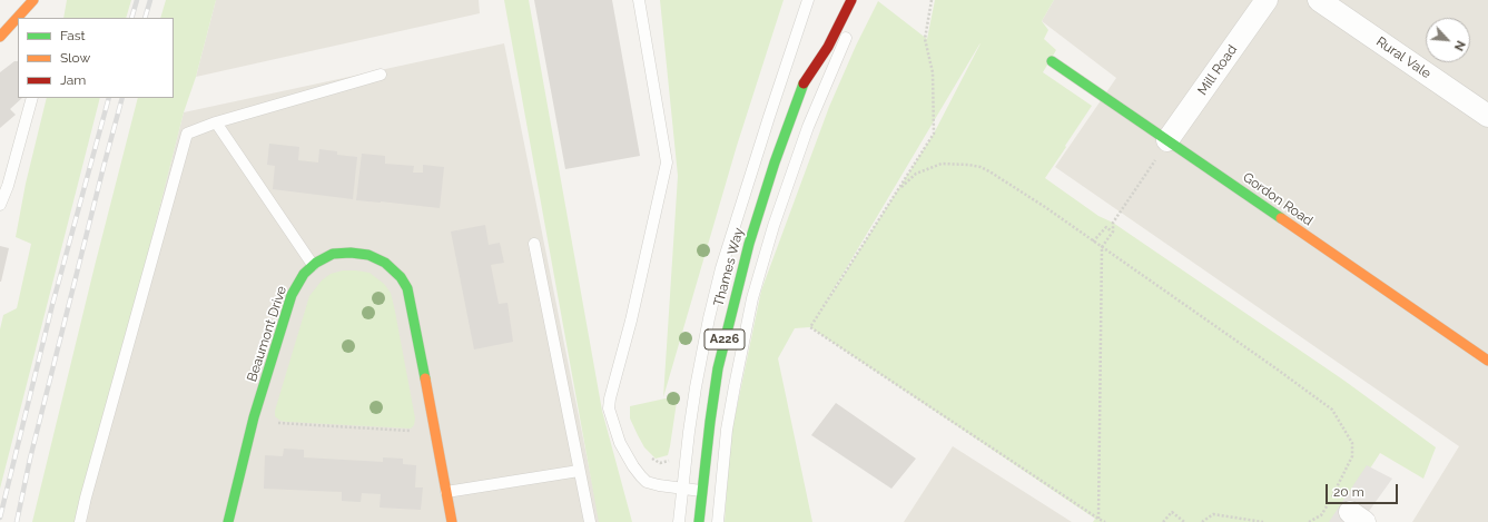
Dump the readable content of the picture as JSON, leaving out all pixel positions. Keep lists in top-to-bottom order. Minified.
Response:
{"streets":{"street":["Rural Vale","Mill Road","Gordon Road","Thames Way","Beaumont Drive","A226"]},"crossings":[["Mill Road","Gordon Road"]],"legend":["Fast","Slow","Jam"],"scale_bar":"20 m","north":"bottom right"}
